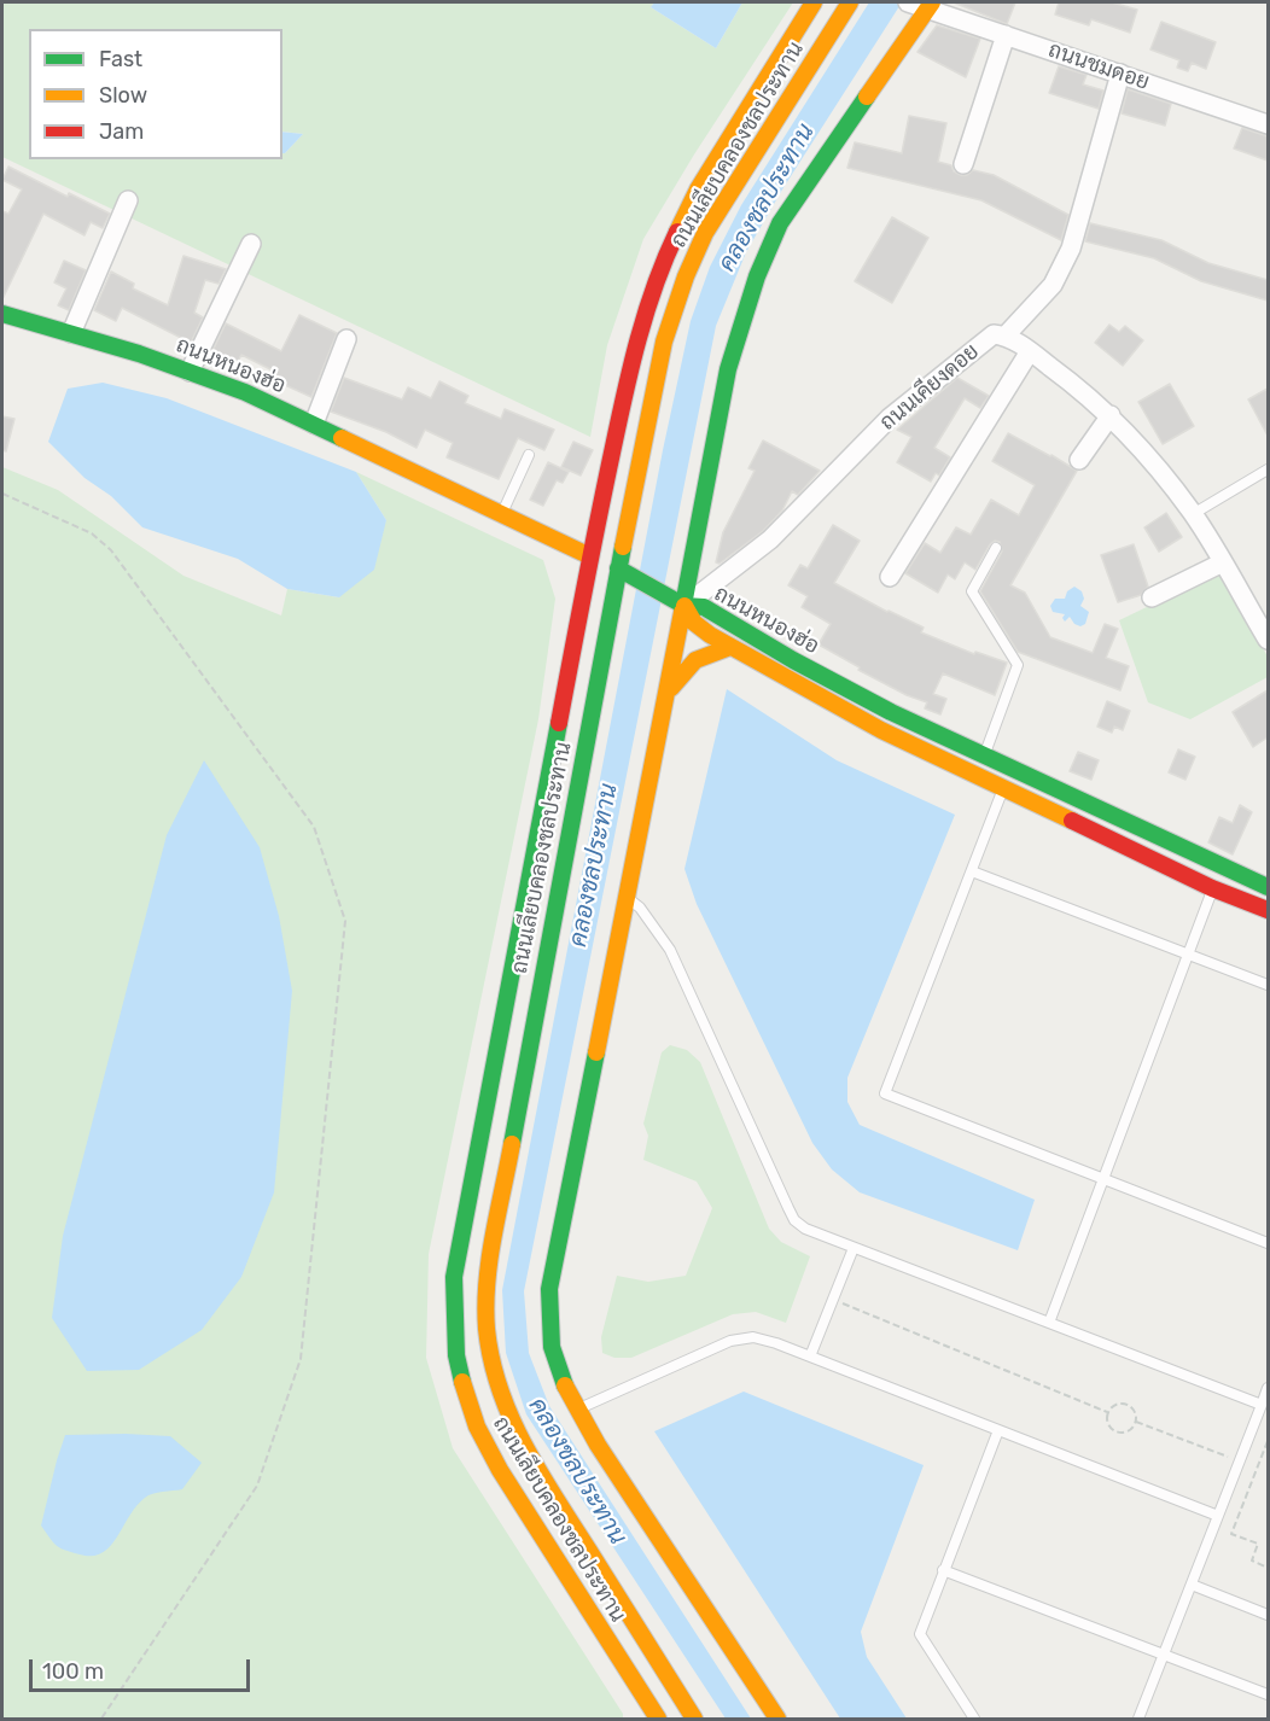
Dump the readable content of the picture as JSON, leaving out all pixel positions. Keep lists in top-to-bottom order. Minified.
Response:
{"streets":{"main road":["ถนนเลียบคลองชลประทาน","ถนนหนองฮ่อ"],"street":["ถนนชมดอย","ถนนเคียงดอย"]},"crossings":[["ถนนเลียบคลองชลประทาน","ถนนหนองฮ่อ"],["ถนนหนองฮ่อ","ถนนเคียงดอย"]],"water":["คลองชลประทาน"],"legend":["Fast","Slow","Jam"],"scale_bar":"100 m"}
